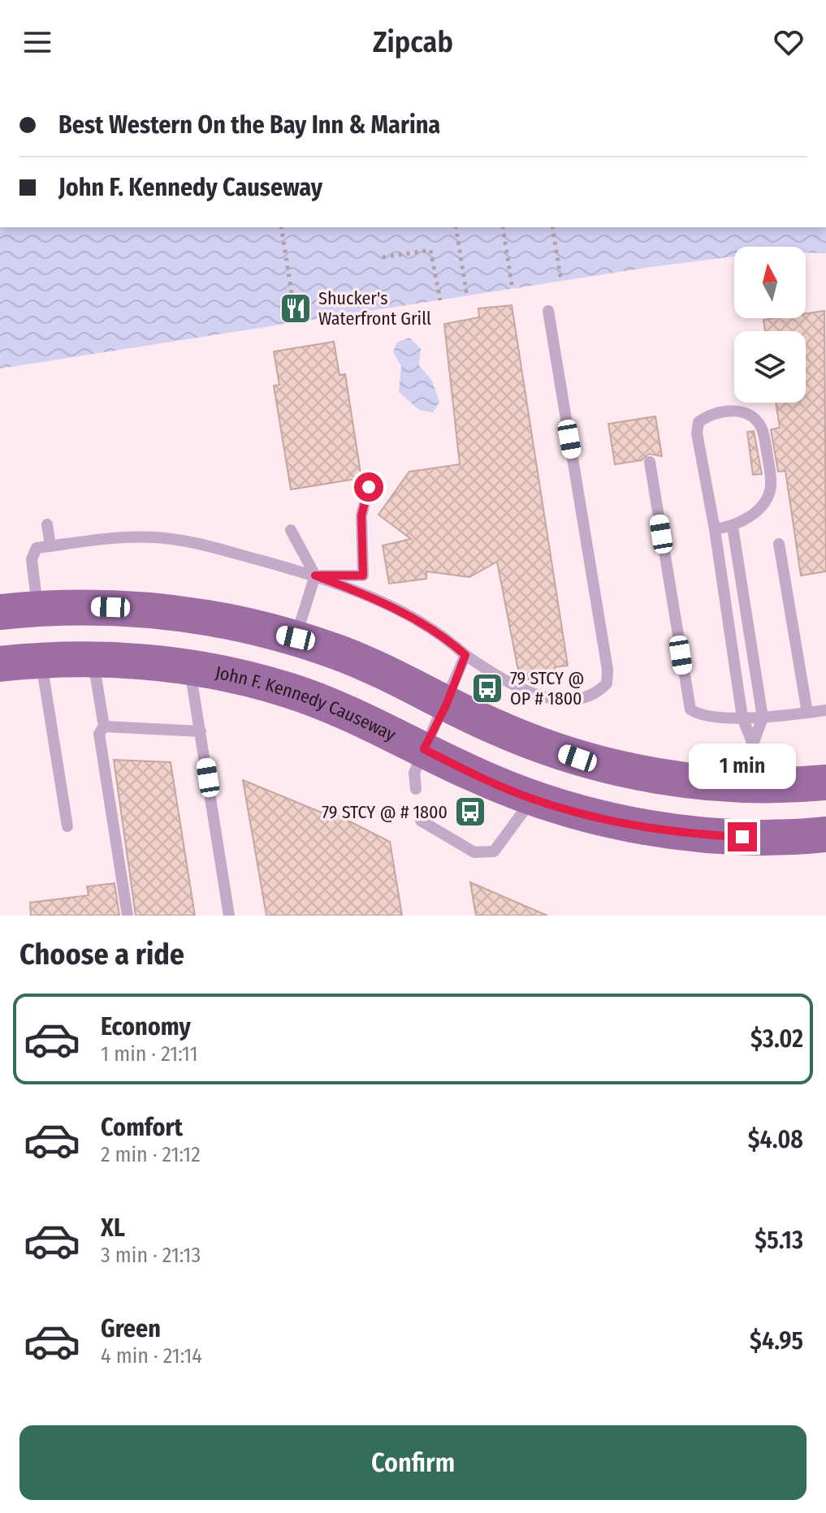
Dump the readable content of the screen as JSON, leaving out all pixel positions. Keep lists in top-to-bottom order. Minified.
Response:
{"streets":{"main road":["John F. Kennedy Causeway"]},"places":{"restaurant":["Shucker's Waterfront Grill"],"bus stop":["79 STCY @ OP # 1800","79 STCY @ # 1800"]},"north":"top","page":{"header":"Zipcab","banner":["Best Western On the Bay Inn & Marina","John F. Kennedy Causeway"],"bubble":"1 min","heading":"Choose a ride","list":[{"name":"Economy","note":"1 min · 21:11","value":"$3.02"},{"name":"Comfort","note":"2 min · 21:12","value":"$4.08"},{"name":"XL","note":"3 min · 21:13","value":"$5.13"},{"name":"Green","note":"4 min · 21:14","value":"$4.95"}],"buttons":"Confirm"}}
